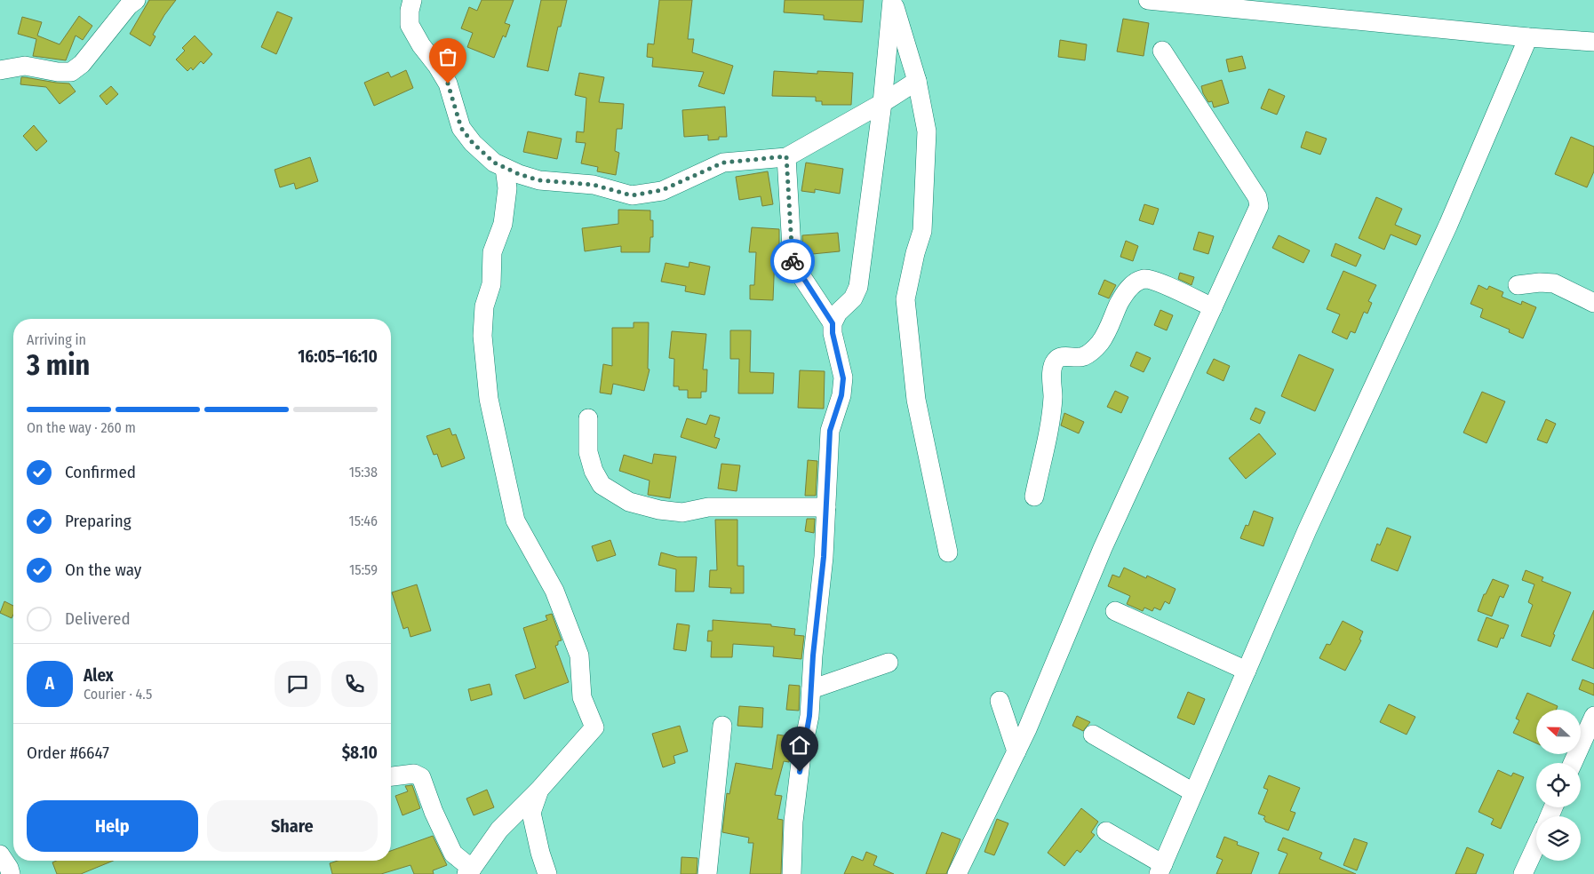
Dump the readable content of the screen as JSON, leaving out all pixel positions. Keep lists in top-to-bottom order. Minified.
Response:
{"north":"left","page":{"heading":["3 min","Arriving in","16:05–16:10"],"panel":["Alex","Courier · 4.5","Order #6647","$8.10"],"bar":"On the way · 260 m","list":[["Confirmed","15:38"],["Preparing","15:46"],["On the way","15:59"],"Delivered"],"round":"A","buttons":["Help","Share"]}}
